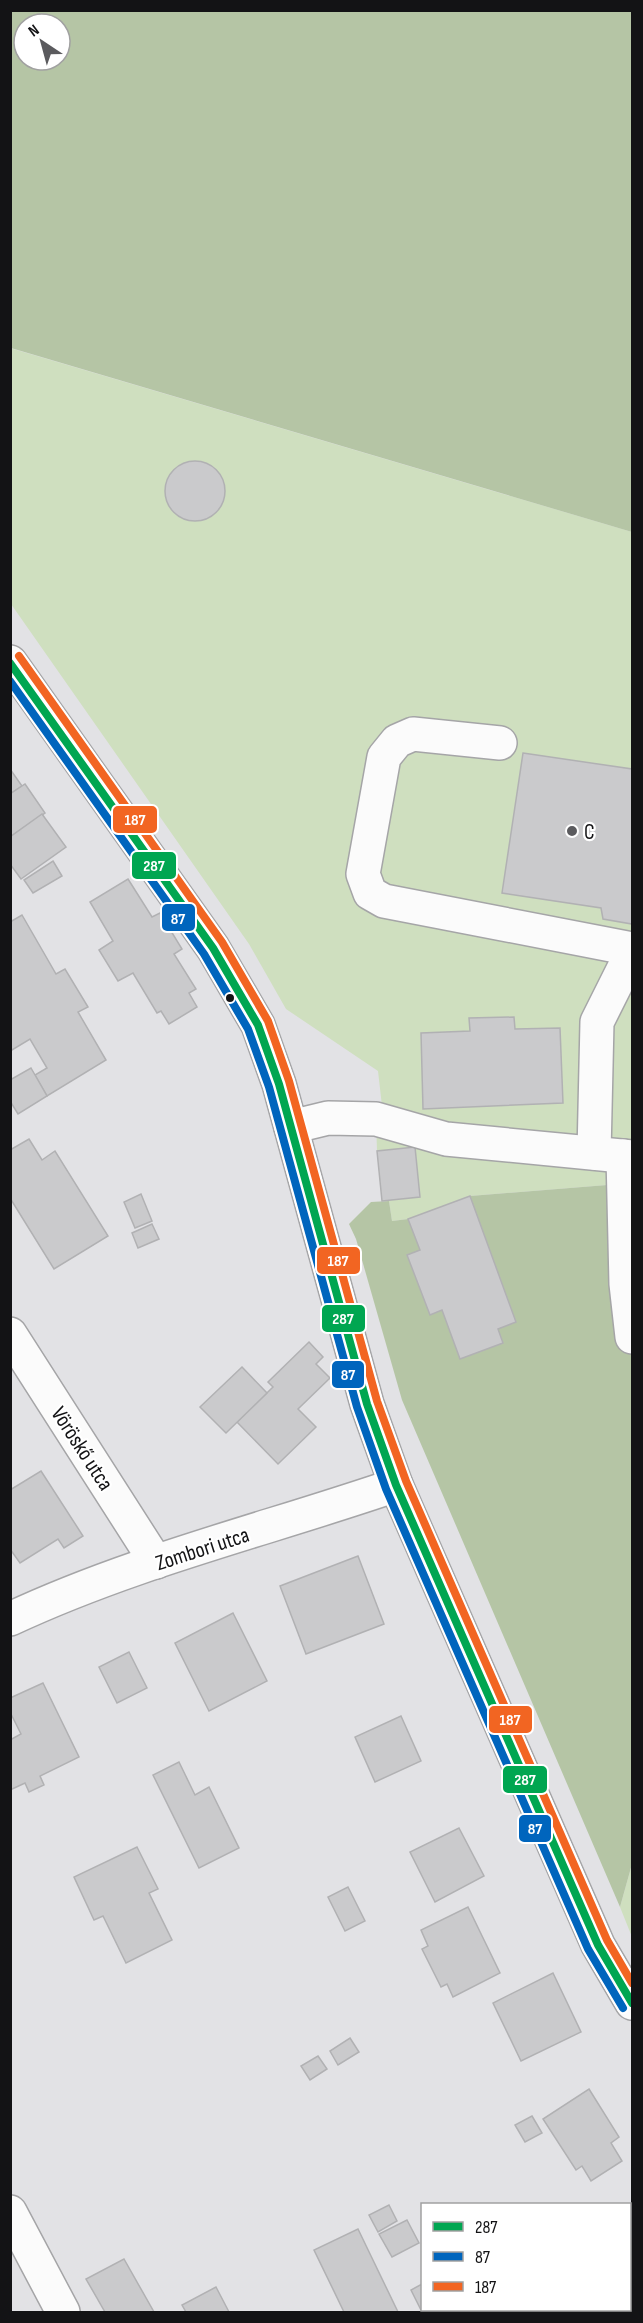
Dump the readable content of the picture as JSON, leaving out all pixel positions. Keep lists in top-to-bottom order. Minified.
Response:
{"streets":{"street":["Vöröskő utca","Zombori utca"]},"crossings":[["Vöröskő utca","Zombori utca"]],"places":["C"],"lines":["transit line 187","transit line 287","transit line 87"],"legend":["287","87","187"],"north":"top left"}
